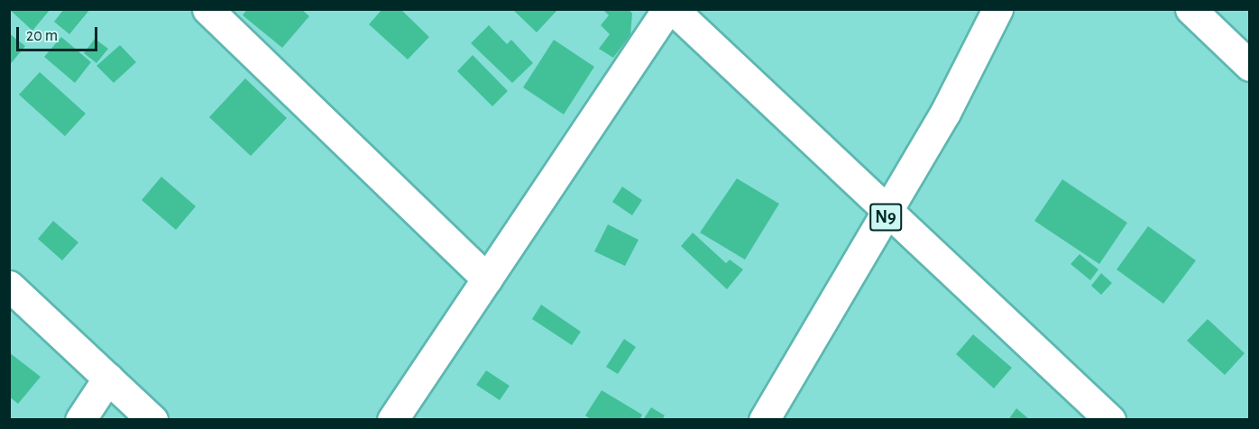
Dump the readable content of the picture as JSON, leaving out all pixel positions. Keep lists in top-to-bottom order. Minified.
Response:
{"streets":{"street":["N9"]},"scale_bar":"20 m"}
